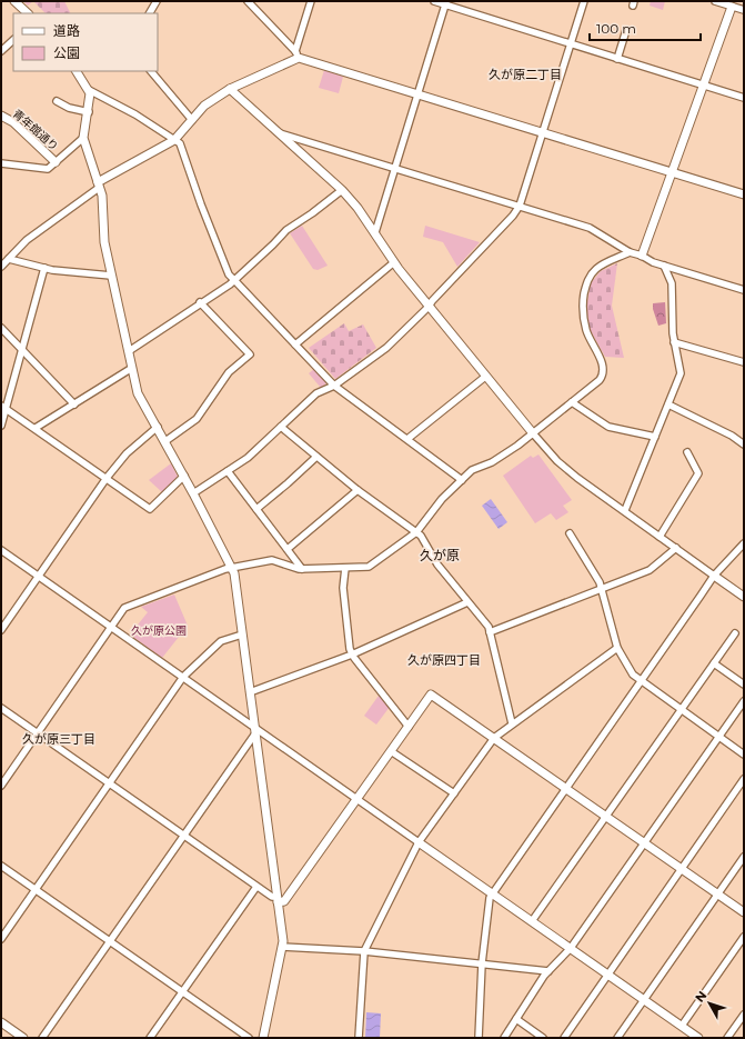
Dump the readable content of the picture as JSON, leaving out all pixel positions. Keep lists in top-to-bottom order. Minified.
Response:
{"streets":{"street":["青年館通り"]},"districts":["久が原二丁目","久が原","久が原四丁目","久が原三丁目"],"parks":["久が原公園"],"legend":["道路","公園"],"scale_bar":"100 m","north":"top left"}
